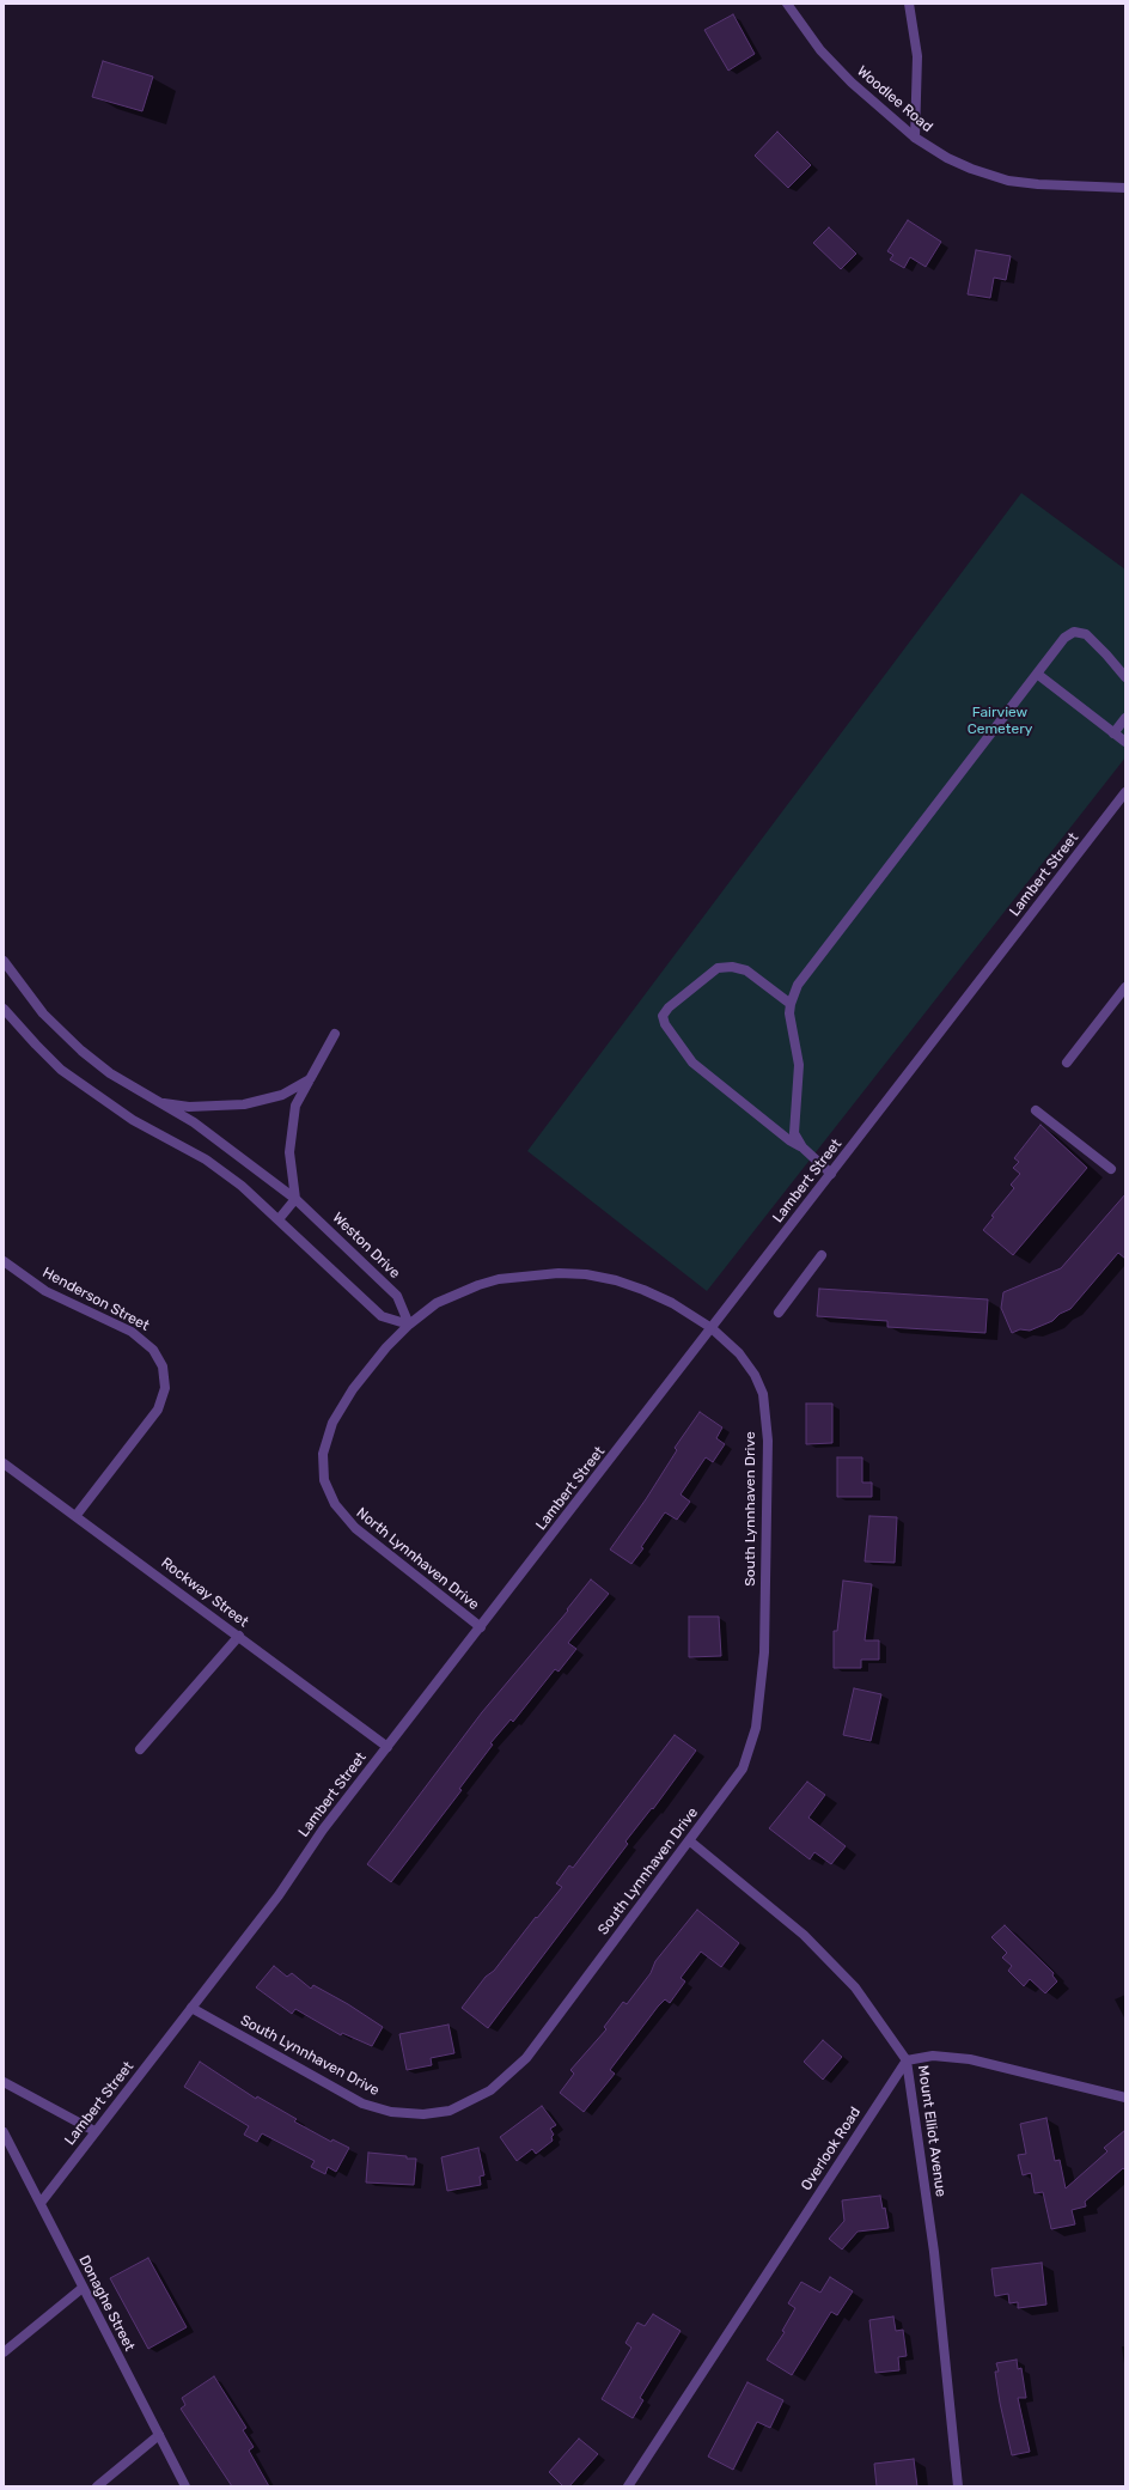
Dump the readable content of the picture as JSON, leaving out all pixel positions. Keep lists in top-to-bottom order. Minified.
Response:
{"streets":{"street":["Woodlee Road","Lambert Street","Weston Drive","Henderson Street","South Lynnhaven Drive","North Lynnhaven Drive","Rockway Street","Mount Elliot Avenue","Overlook Road","Donaghe Street"]},"crossings":[["Lambert Street","South Lynnhaven Drive"],["Lambert Street","North Lynnhaven Drive"],["Lambert Street","Rockway Street"],["Lambert Street","Donaghe Street"],["Weston Drive","North Lynnhaven Drive"],["Henderson Street","Rockway Street"],["South Lynnhaven Drive","North Lynnhaven Drive"],["South Lynnhaven Drive","Mount Elliot Avenue"],["Mount Elliot Avenue","Overlook Road"]],"parks":["Fairview Cemetery"]}
